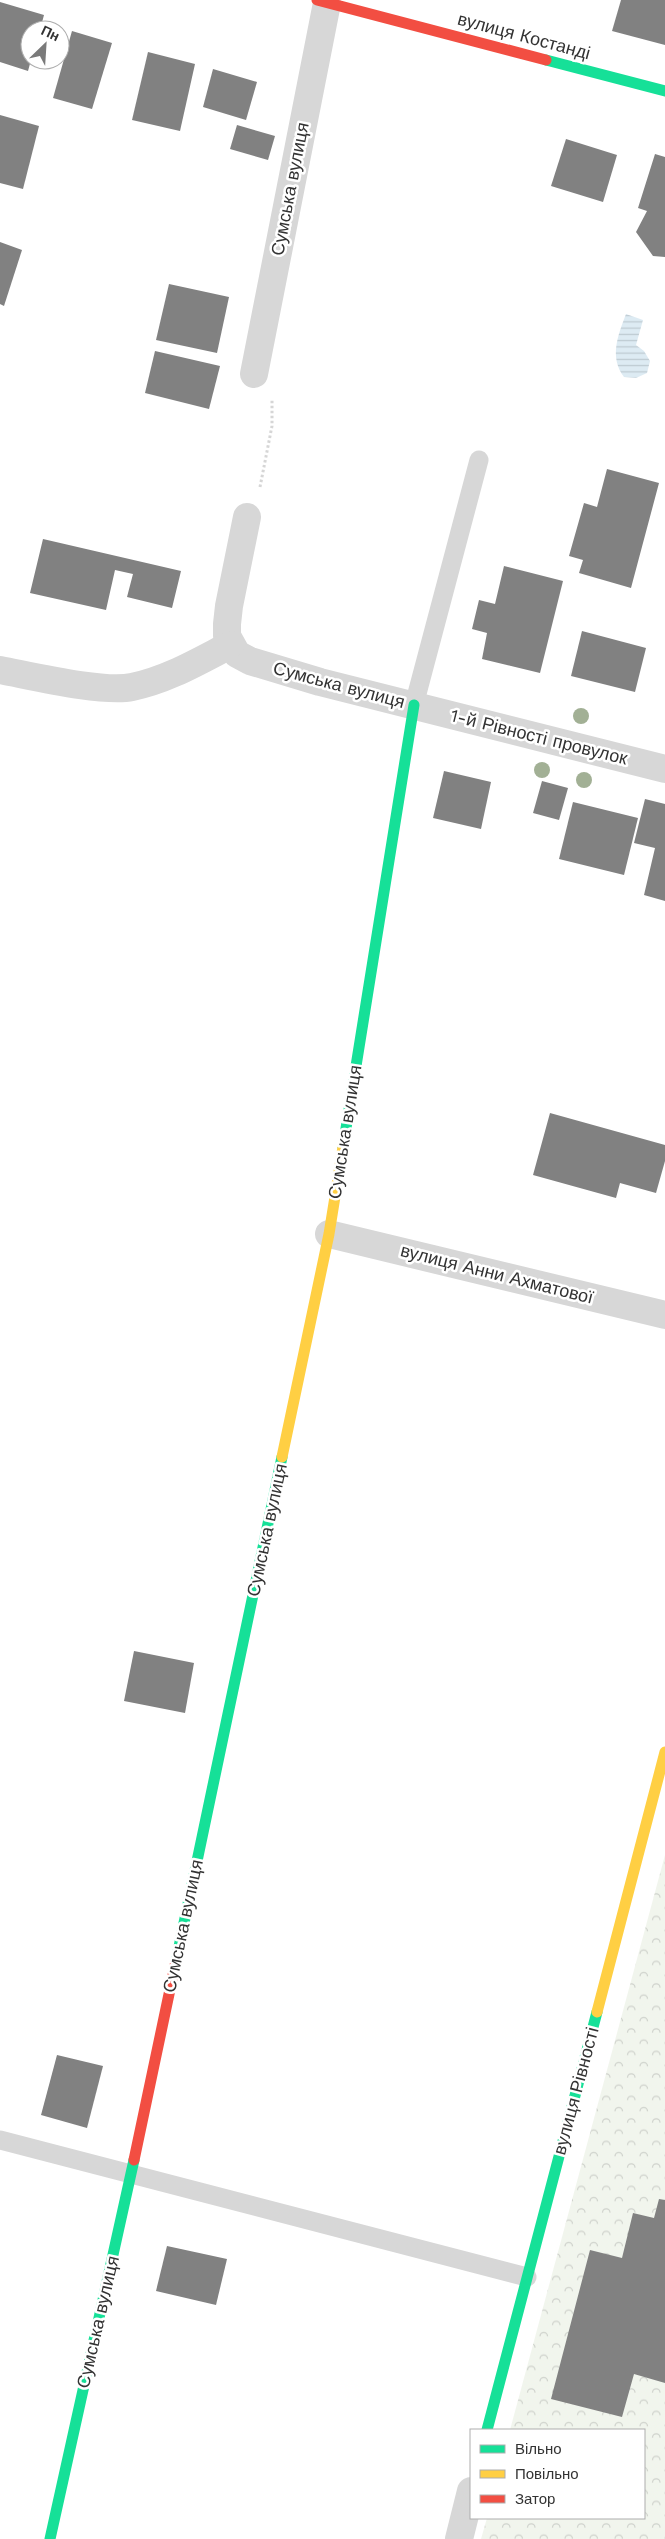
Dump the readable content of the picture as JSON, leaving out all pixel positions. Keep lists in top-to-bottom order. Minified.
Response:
{"streets":{"street":["вулиця Костанді","Сумська вулиця","1-й Рівності провулок","вулиця Анни Ахматової","вулиця Рівності"]},"crossings":[["вулиця Костанді","Сумська вулиця"],["Сумська вулиця","1-й Рівності провулок"],["Сумська вулиця","вулиця Анни Ахматової"]],"legend":["Вільно","Повільно","Затор"],"north":"top right"}
